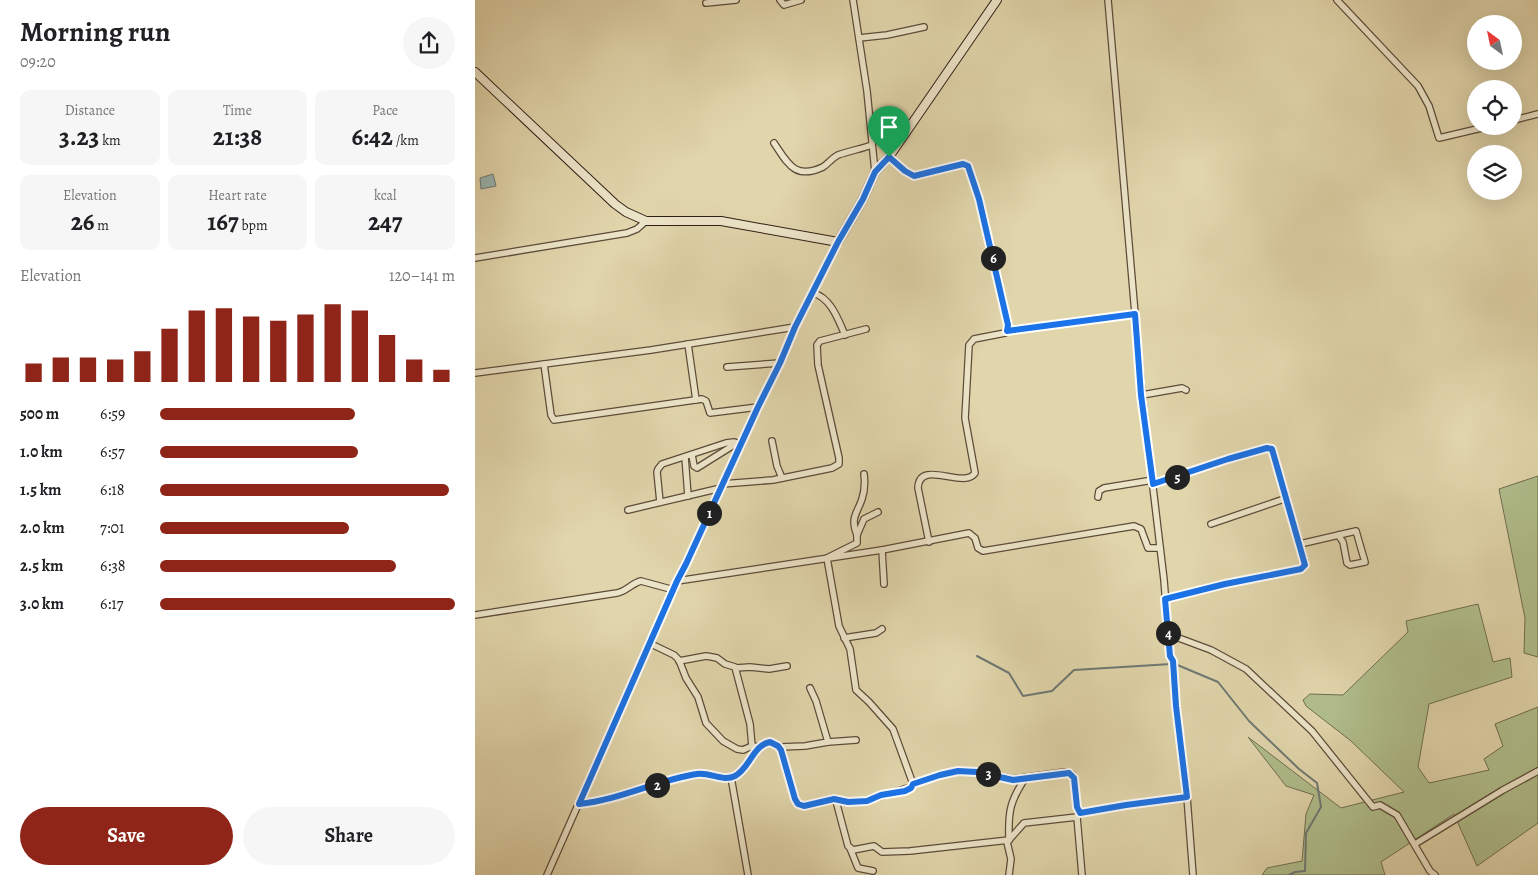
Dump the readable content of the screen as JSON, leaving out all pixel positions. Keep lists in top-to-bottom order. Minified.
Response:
{"north":"top left","page":{"heading":["Morning run","09:20"],"stats":[["Distance","3.23 km"],["Time","21:38"],["Pace","6:42 /km"],["Elevation","26 m"],["Heart rate","167 bpm"],["kcal","247"]],"pins":["6","5","1","4","3","2"],"chart":["Elevation","120–141 m"],"list":[{"name":"500 m","note":"6:59"},{"name":"1.0 km","note":"6:57"},{"name":"1.5 km","note":"6:18"},{"name":"2.0 km","note":"7:01"},{"name":"2.5 km","note":"6:38"},{"name":"3.0 km","note":"6:17"}],"buttons":["Save","Share"]}}
